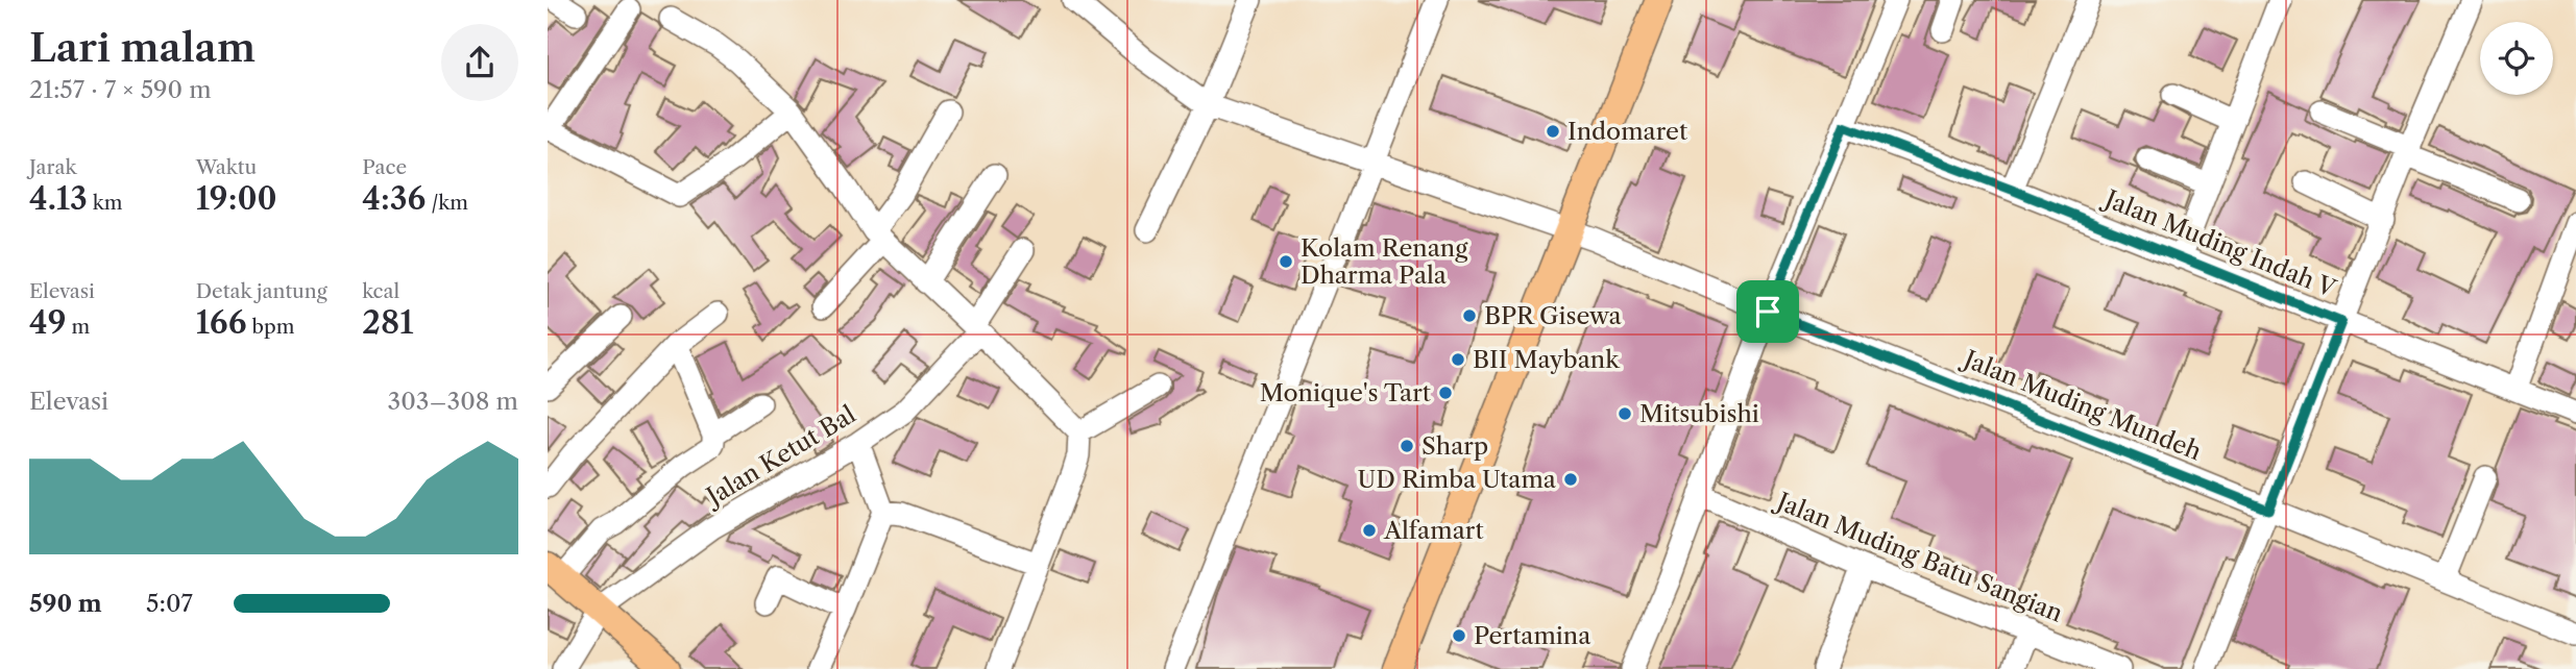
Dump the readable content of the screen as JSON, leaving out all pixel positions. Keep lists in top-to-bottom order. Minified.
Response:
{"streets":{"street":["Jalan Muding Indah V","Jalan Muding Mundeh","Jalan Ketut Bal","Jalan Muding Batu Sangian"]},"places":["Indomaret","Kolam Renang Dharma Pala","BPR Gisewa","BII Maybank","Monique's Tart","Mitsubishi","Sharp","UD Rimba Utama","Alfamart","Pertamina"],"page":{"heading":["Lari malam","21:57 · 7 × 590 m"],"stats":[["Jarak","4.13 km"],["Waktu","19:00"],["Pace","4:36 /km"],["Elevasi","49 m"],["Detak jantung","166 bpm"],["kcal","281"]],"chart":["Elevasi","303–308 m"],"list":[{"name":"590 m","note":"5:07"}]}}
